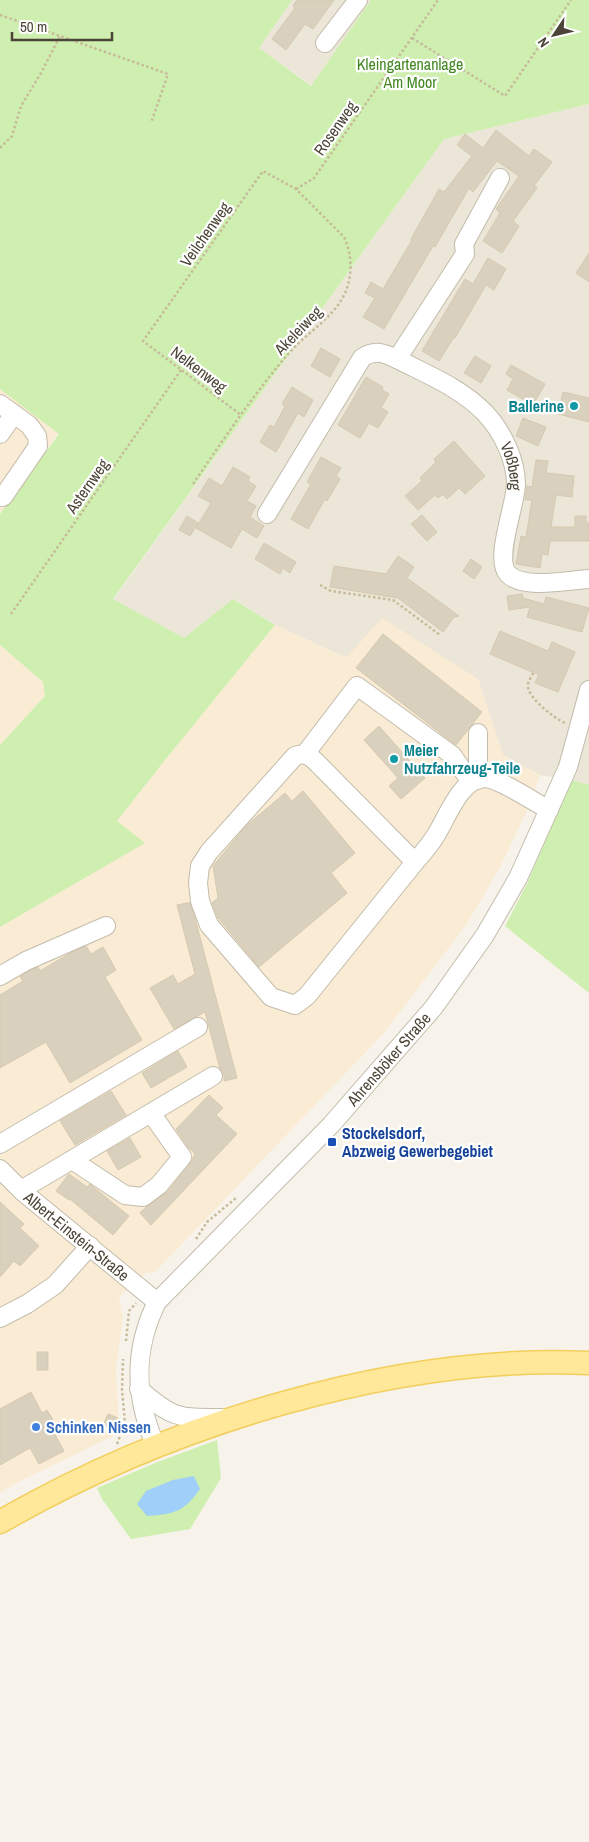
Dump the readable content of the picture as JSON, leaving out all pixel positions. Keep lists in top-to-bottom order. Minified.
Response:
{"streets":{"street":["Voßberg","Ahrensböker Straße","Albert-Einstein-Straße"],"path":["Rosenweg","Veilchenweg","Akeleiweg","Nelkenweg","Asternweg"]},"crossings":[["Rosenweg","Veilchenweg"],["Rosenweg","Akeleiweg"],["Veilchenweg","Akeleiweg"],["Veilchenweg","Nelkenweg"],["Akeleiweg","Nelkenweg"],["Nelkenweg","Asternweg"],["Ahrensböker Straße","Albert-Einstein-Straße"]],"parks":["Kleingartenanlage Am Moor"],"places":{"other":["Ballerine","Meier Nutzfahrzeug-Teile","Schinken Nissen"],"transit":["Stockelsdorf, Abzweig Gewerbegebiet"]},"scale_bar":"50 m","north":"bottom left"}
